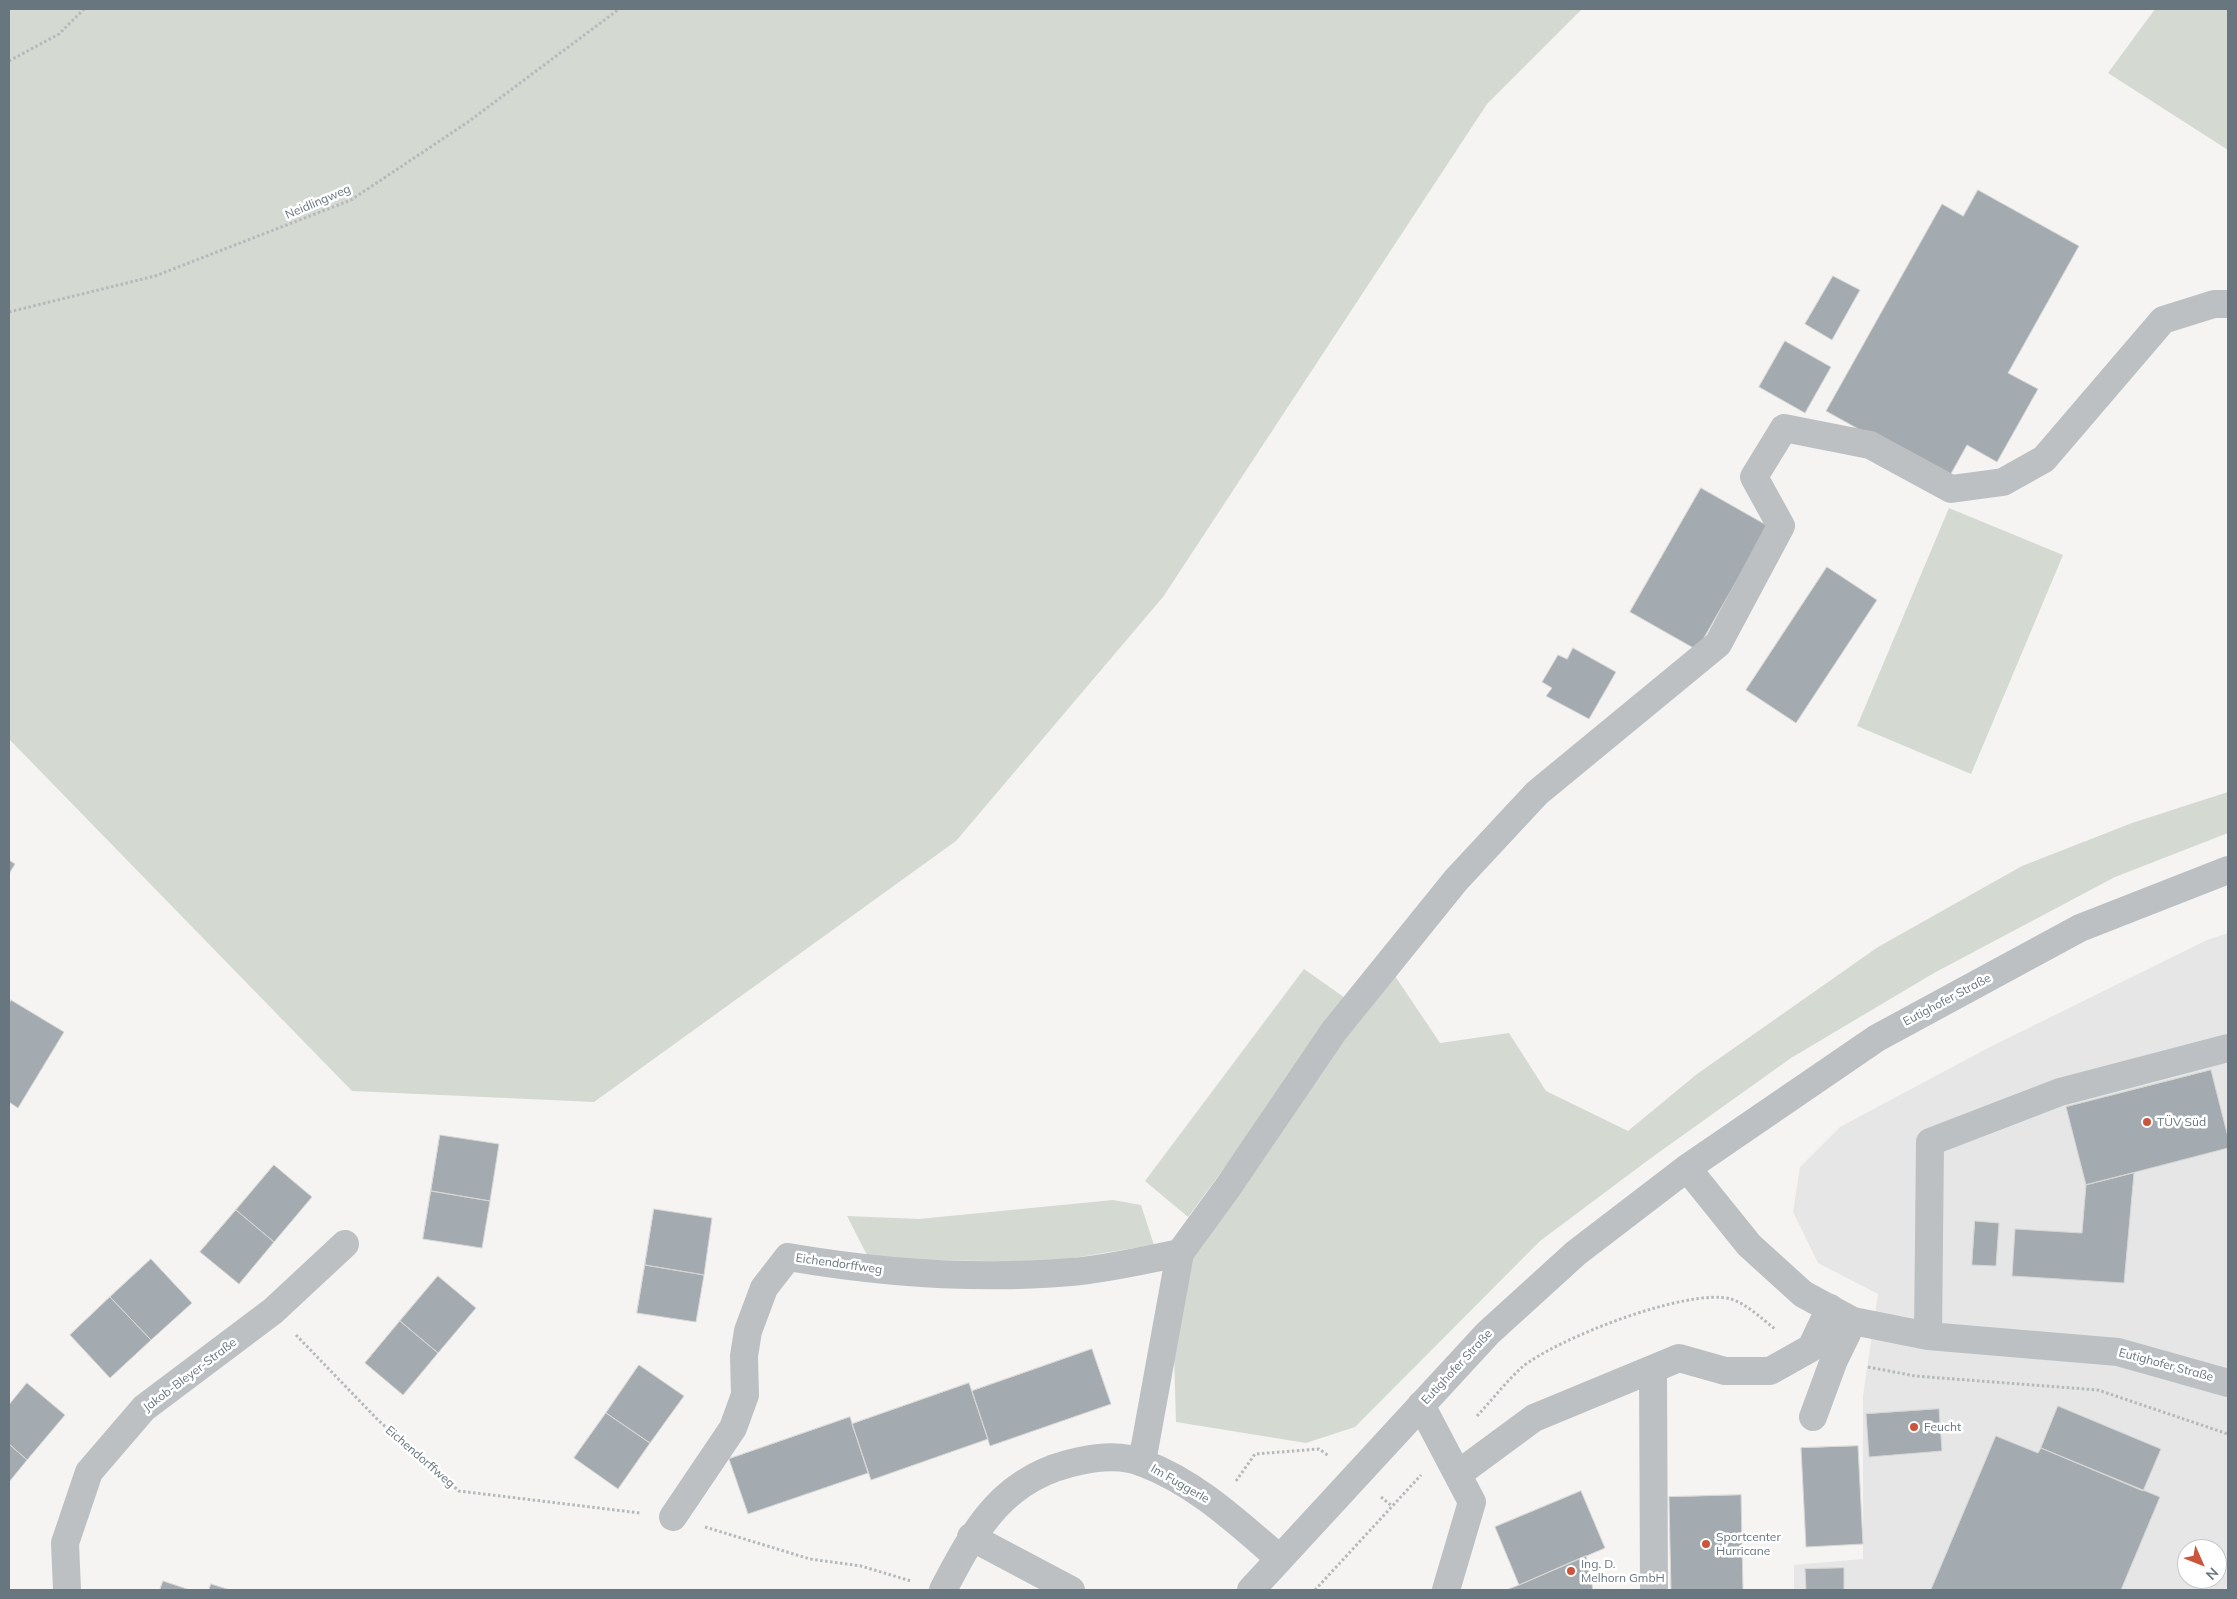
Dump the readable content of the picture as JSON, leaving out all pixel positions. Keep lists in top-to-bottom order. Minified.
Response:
{"streets":{"street":["Eutighofer Straße","Eichendorffweg","Jakob-Bleyer-Straße","Im Fuggerle"],"path":["Neidlingweg"]},"crossings":[["Eutighofer Straße","Im Fuggerle"],["Eichendorffweg","Jakob-Bleyer-Straße"]],"places":["TÜV Süd","Feucht","Sportcenter Hurricane","Ing. D. Melhorn GmbH"],"north":"bottom right"}
